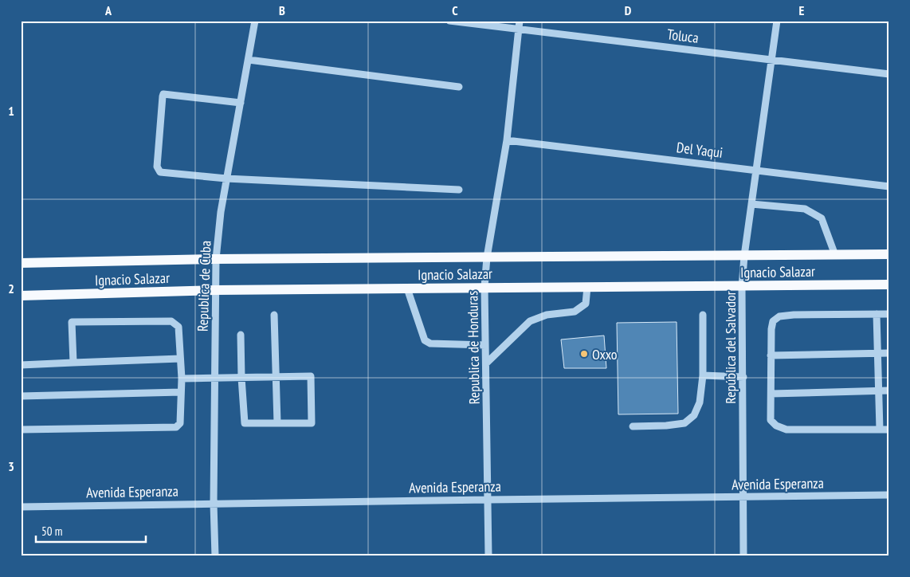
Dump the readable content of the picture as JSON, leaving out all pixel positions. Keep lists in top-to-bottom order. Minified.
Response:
{"streets":{"main road":["Ignacio Salazar"],"street":["Toluca","Del Yaqui","Republica de Cuba","Republica de Honduras","República del Salvador","Avenida Esperanza"]},"crossings":[["Toluca","Republica de Honduras"],["Toluca","República del Salvador"],["Del Yaqui","Republica de Honduras"],["Del Yaqui","República del Salvador"],["Ignacio Salazar","Republica de Cuba"],["Ignacio Salazar","Republica de Honduras"],["Ignacio Salazar","República del Salvador"],["Republica de Cuba","Avenida Esperanza"],["Republica de Honduras","Avenida Esperanza"],["República del Salvador","Avenida Esperanza"]],"places":["Oxxo"],"scale_bar":"50 m","grid":{"columns":["A","B","C","D","E"],"rows":["1","2","3"]}}
